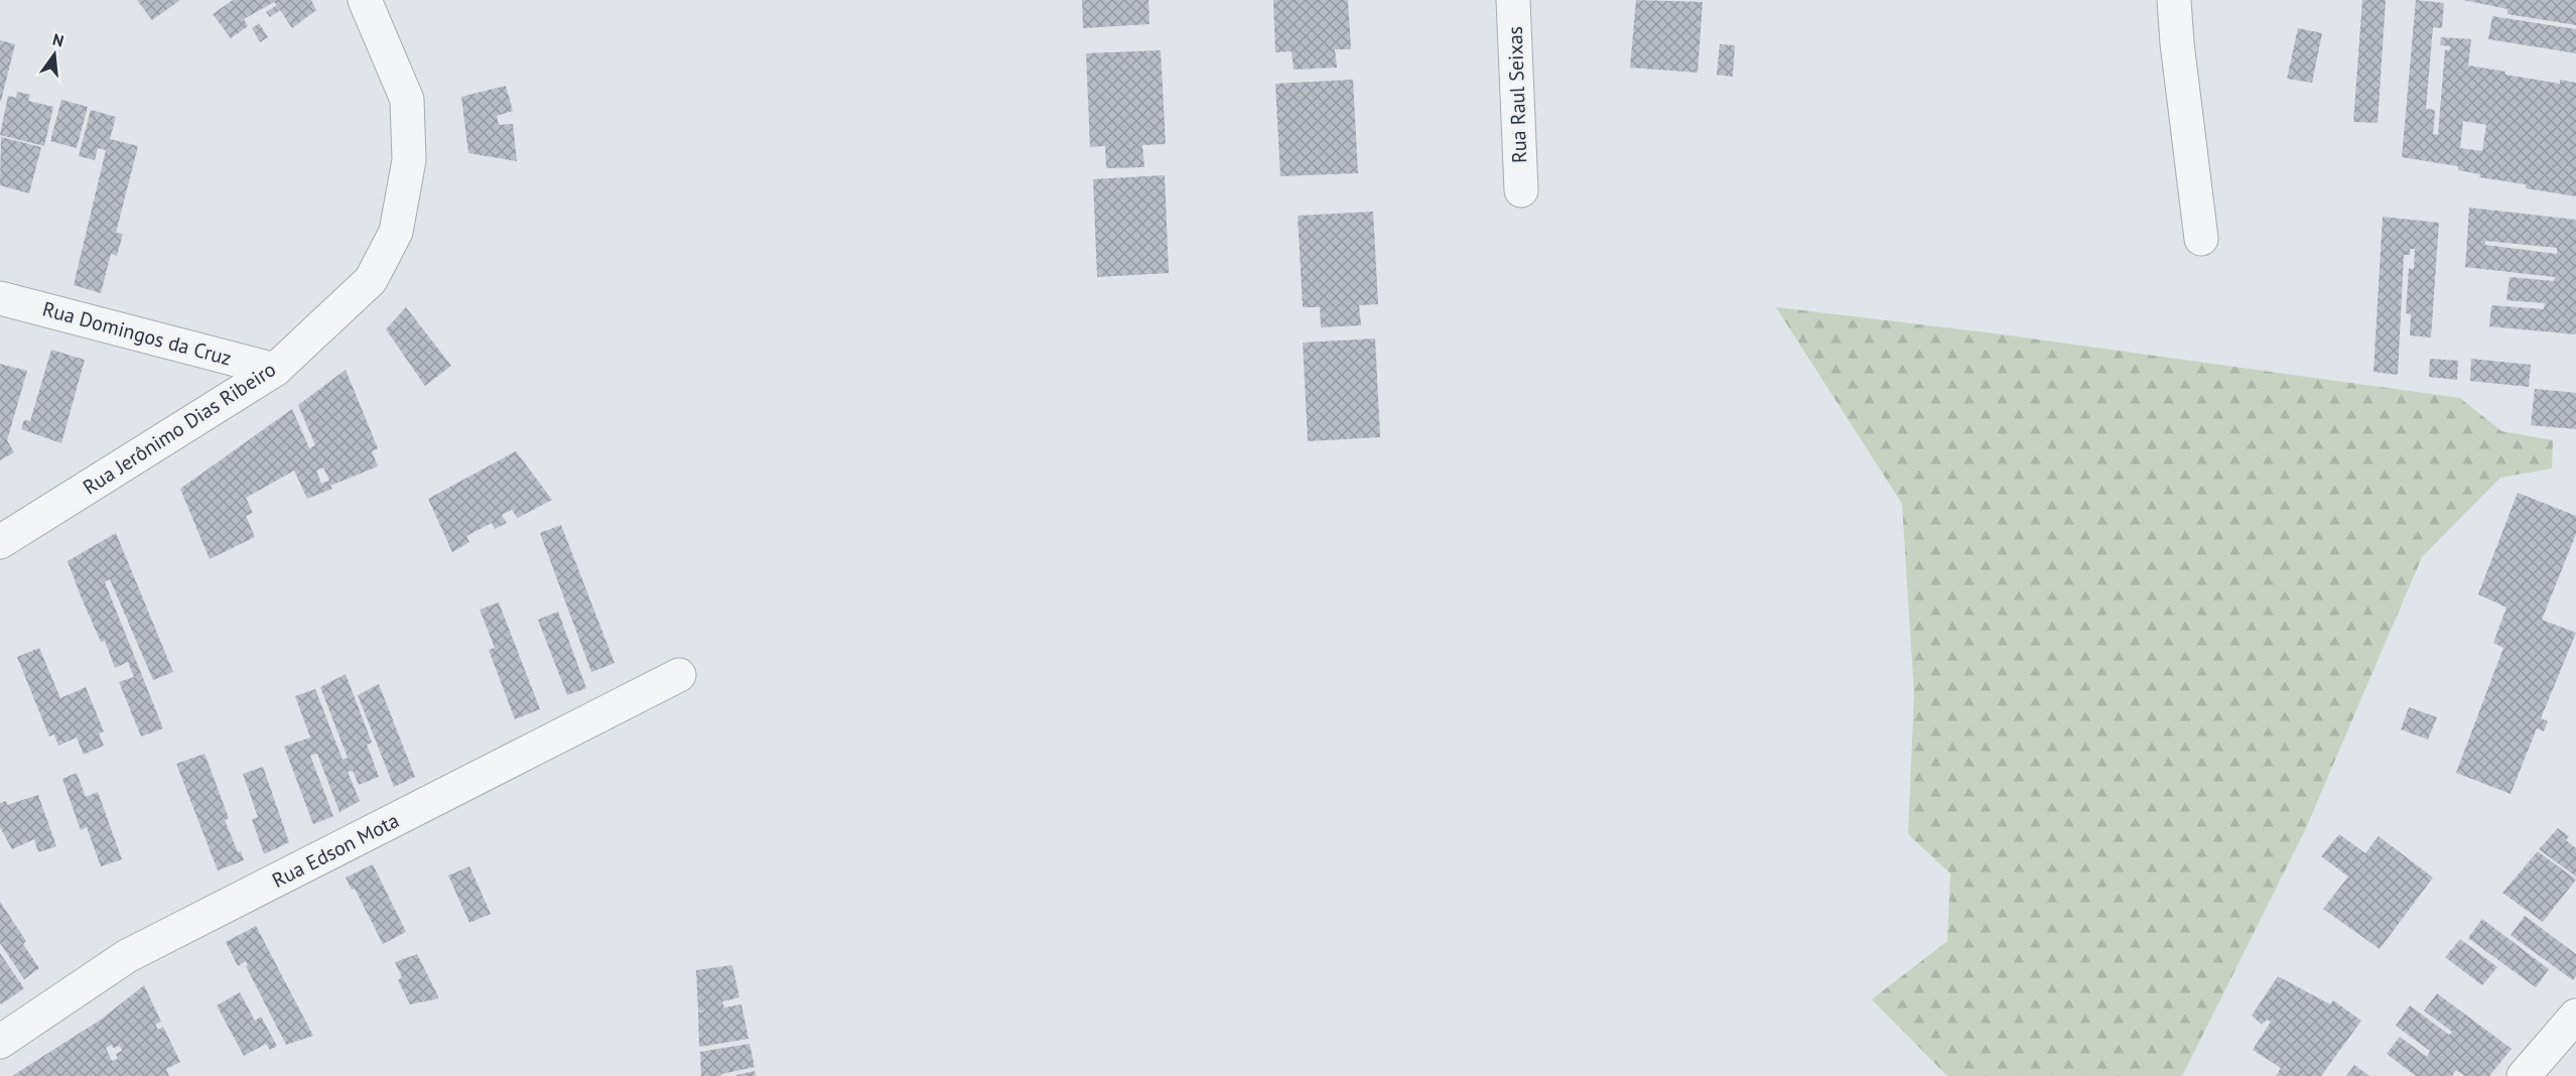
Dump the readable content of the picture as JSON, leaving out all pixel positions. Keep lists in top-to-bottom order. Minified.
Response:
{"streets":{"street":["Rua Raul Seixas","Rua Domingos da Cruz","Rua Jerônimo Dias Ribeiro","Rua Edson Mota"]},"crossings":[["Rua Domingos da Cruz","Rua Jerônimo Dias Ribeiro"]],"north":"top"}
